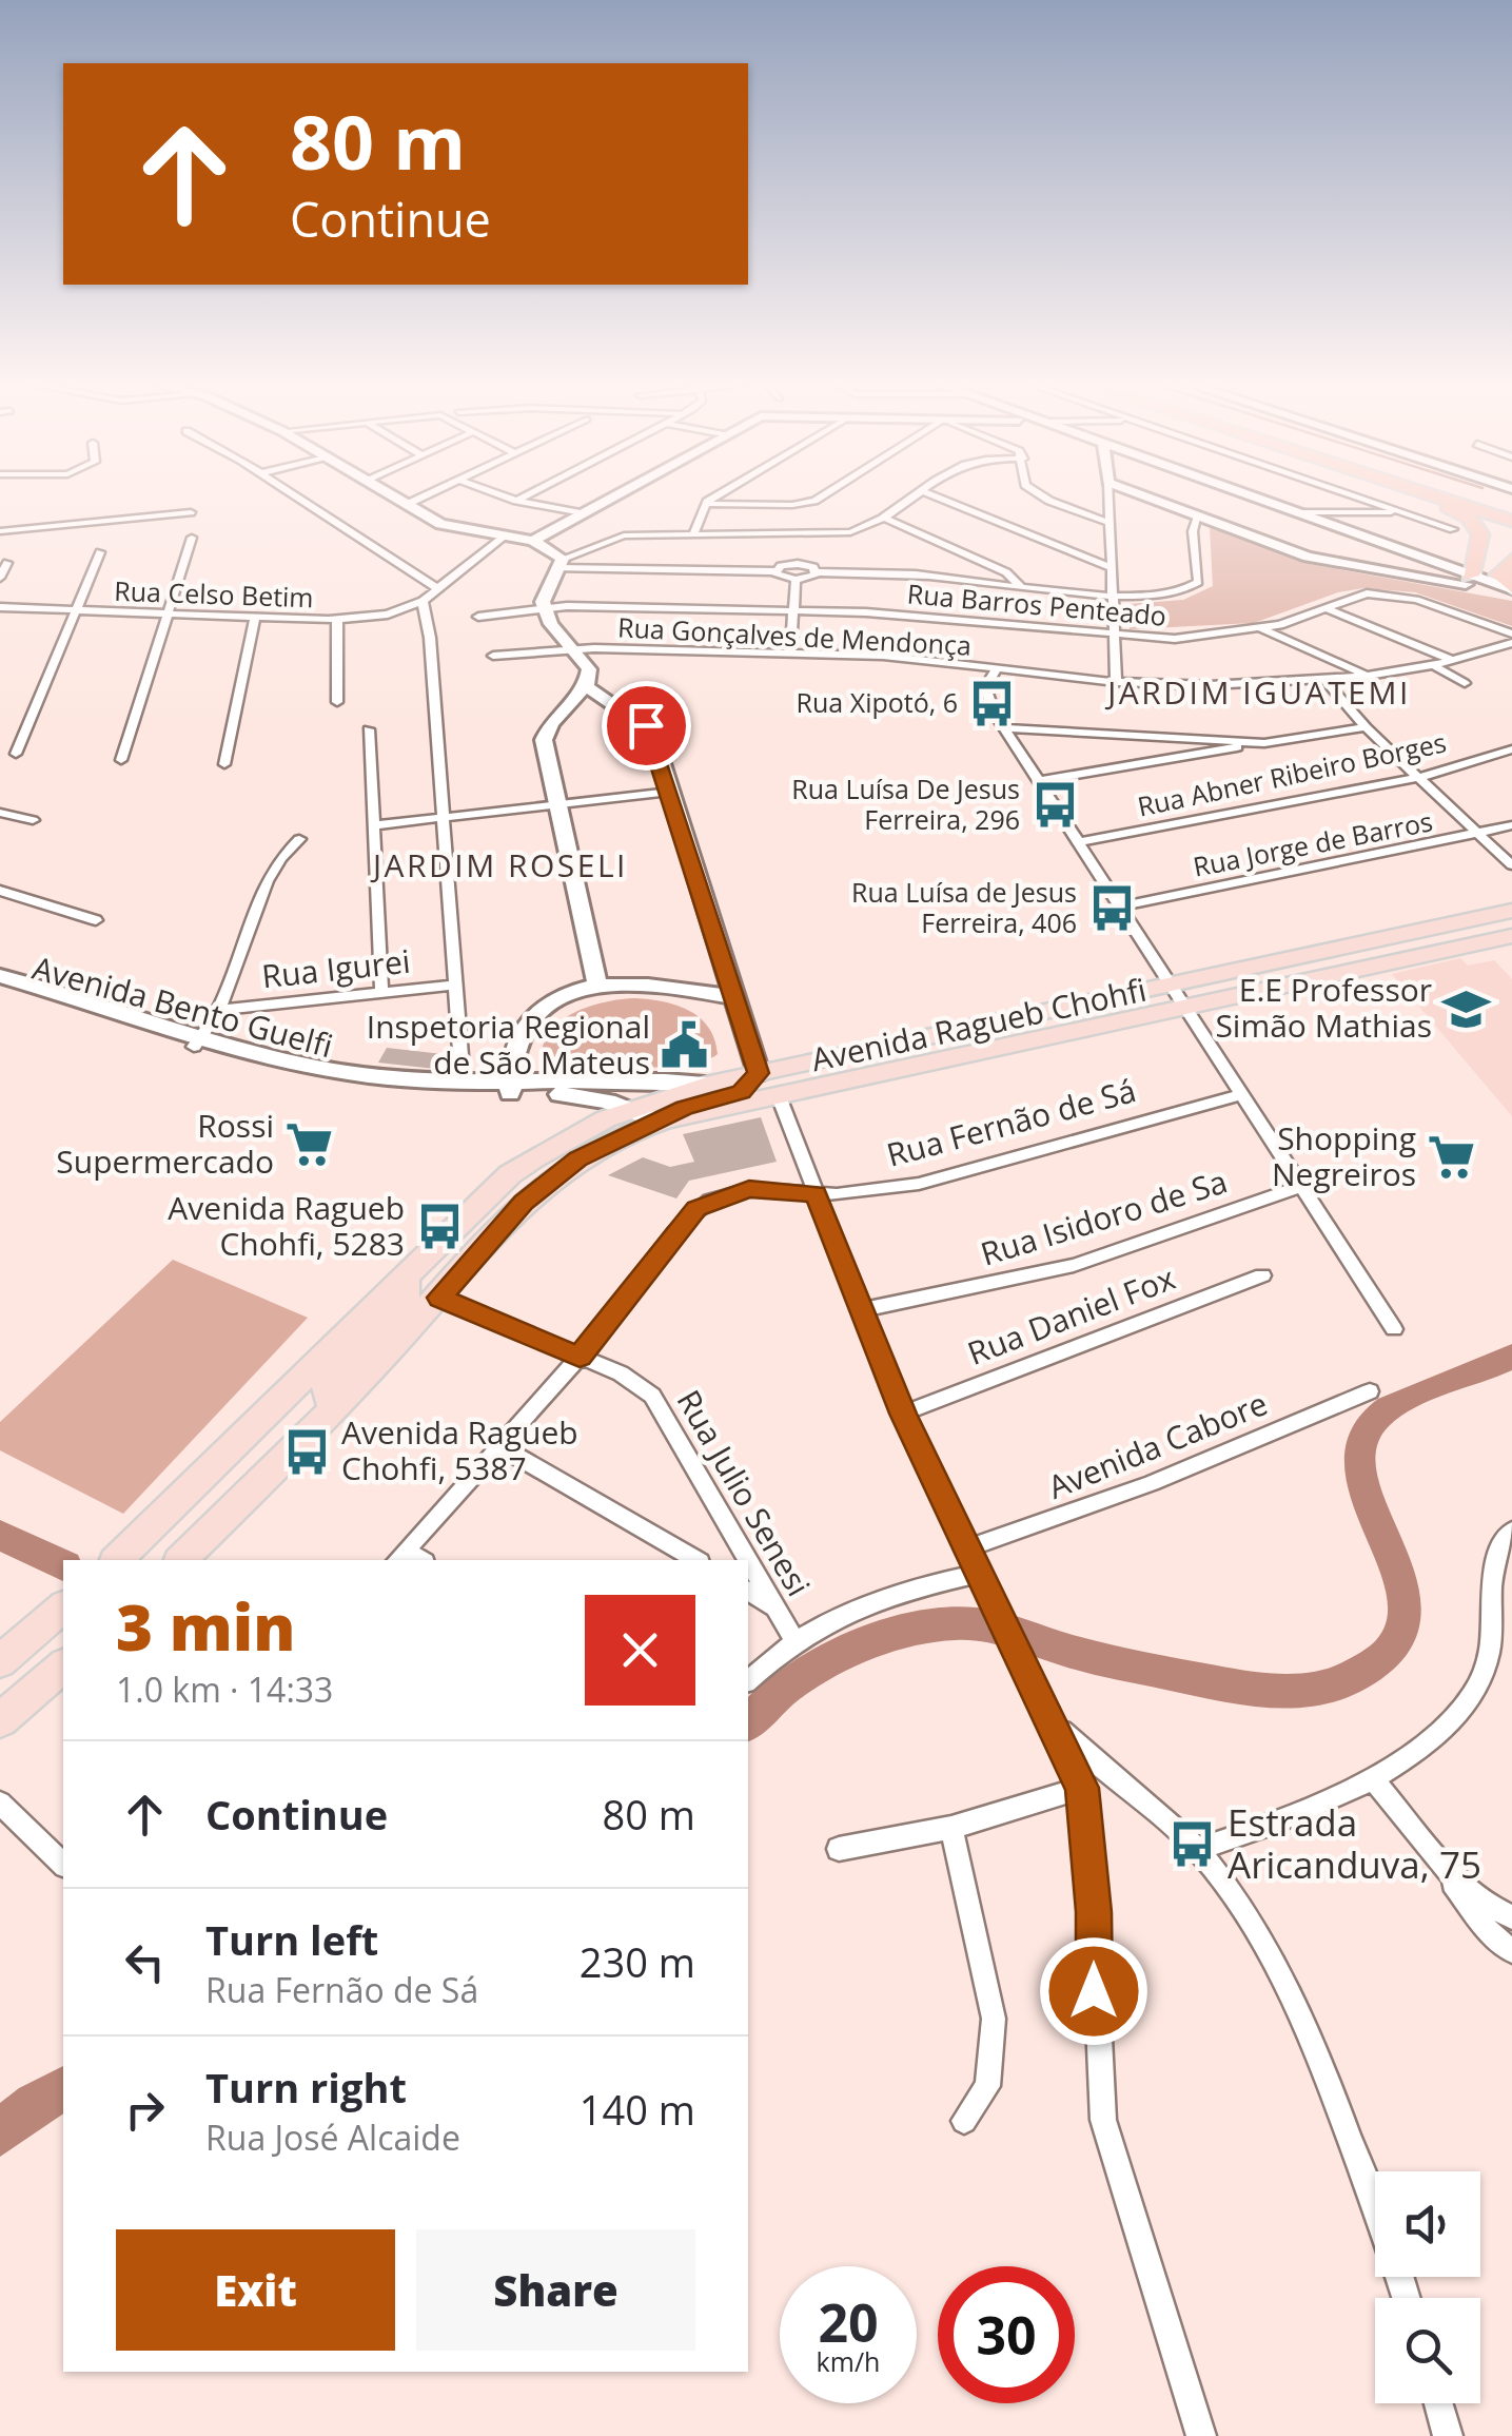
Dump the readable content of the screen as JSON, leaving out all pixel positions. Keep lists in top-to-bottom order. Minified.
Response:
{"streets":{"main road":["Avenida Ragueb Chohfi"],"street":["Rua Celso Betim","Rua Barros Penteado","Rua Gonçalves de Mendonça","Rua Abner Ribeiro Borges","Rua Jorge de Barros","Rua Igurei","Avenida Bento Guelfi","Rua Fernão de Sá","Rua Isidoro de Sa","Rua Daniel Fox","Avenida Cabore","Rua Julio Senesi"]},"crossings":[["Avenida Bento Guelfi","Avenida Ragueb Chohfi"],["Avenida Ragueb Chohfi","Rua Julio Senesi"],["Rua Fernão de Sá","Rua Julio Senesi"]],"districts":["JARDIM IGUATEMI","JARDIM ROSELI"],"places":{"bus stop":["Rua Xipotó, 6","Rua Luísa De Jesus Ferreira, 296","Rua Luísa de Jesus Ferreira, 406","Avenida Ragueb Chohfi, 5283","Avenida Ragueb Chohfi, 5387","Estrada Aricanduva, 75"],"school or university":["E.E Professor Simão Mathias"],"public building":["Inspetoria Regional de São Mateus"],"supermarket":["Rossi Supermercado","Shopping Negreiros"]},"page":{"turn":["80 m","Continue"],"heading":["3 min","1.0 km · 14:33"],"list":[{"name":"Continue","value":"80 m"},{"name":"Turn left","note":"Rua Fernão de Sá","value":"230 m"},{"name":"Turn right","note":"Rua José Alcaide","value":"140 m"}],"buttons":["Exit","Share"],"speed":"20 km/h","limit":"30"}}
